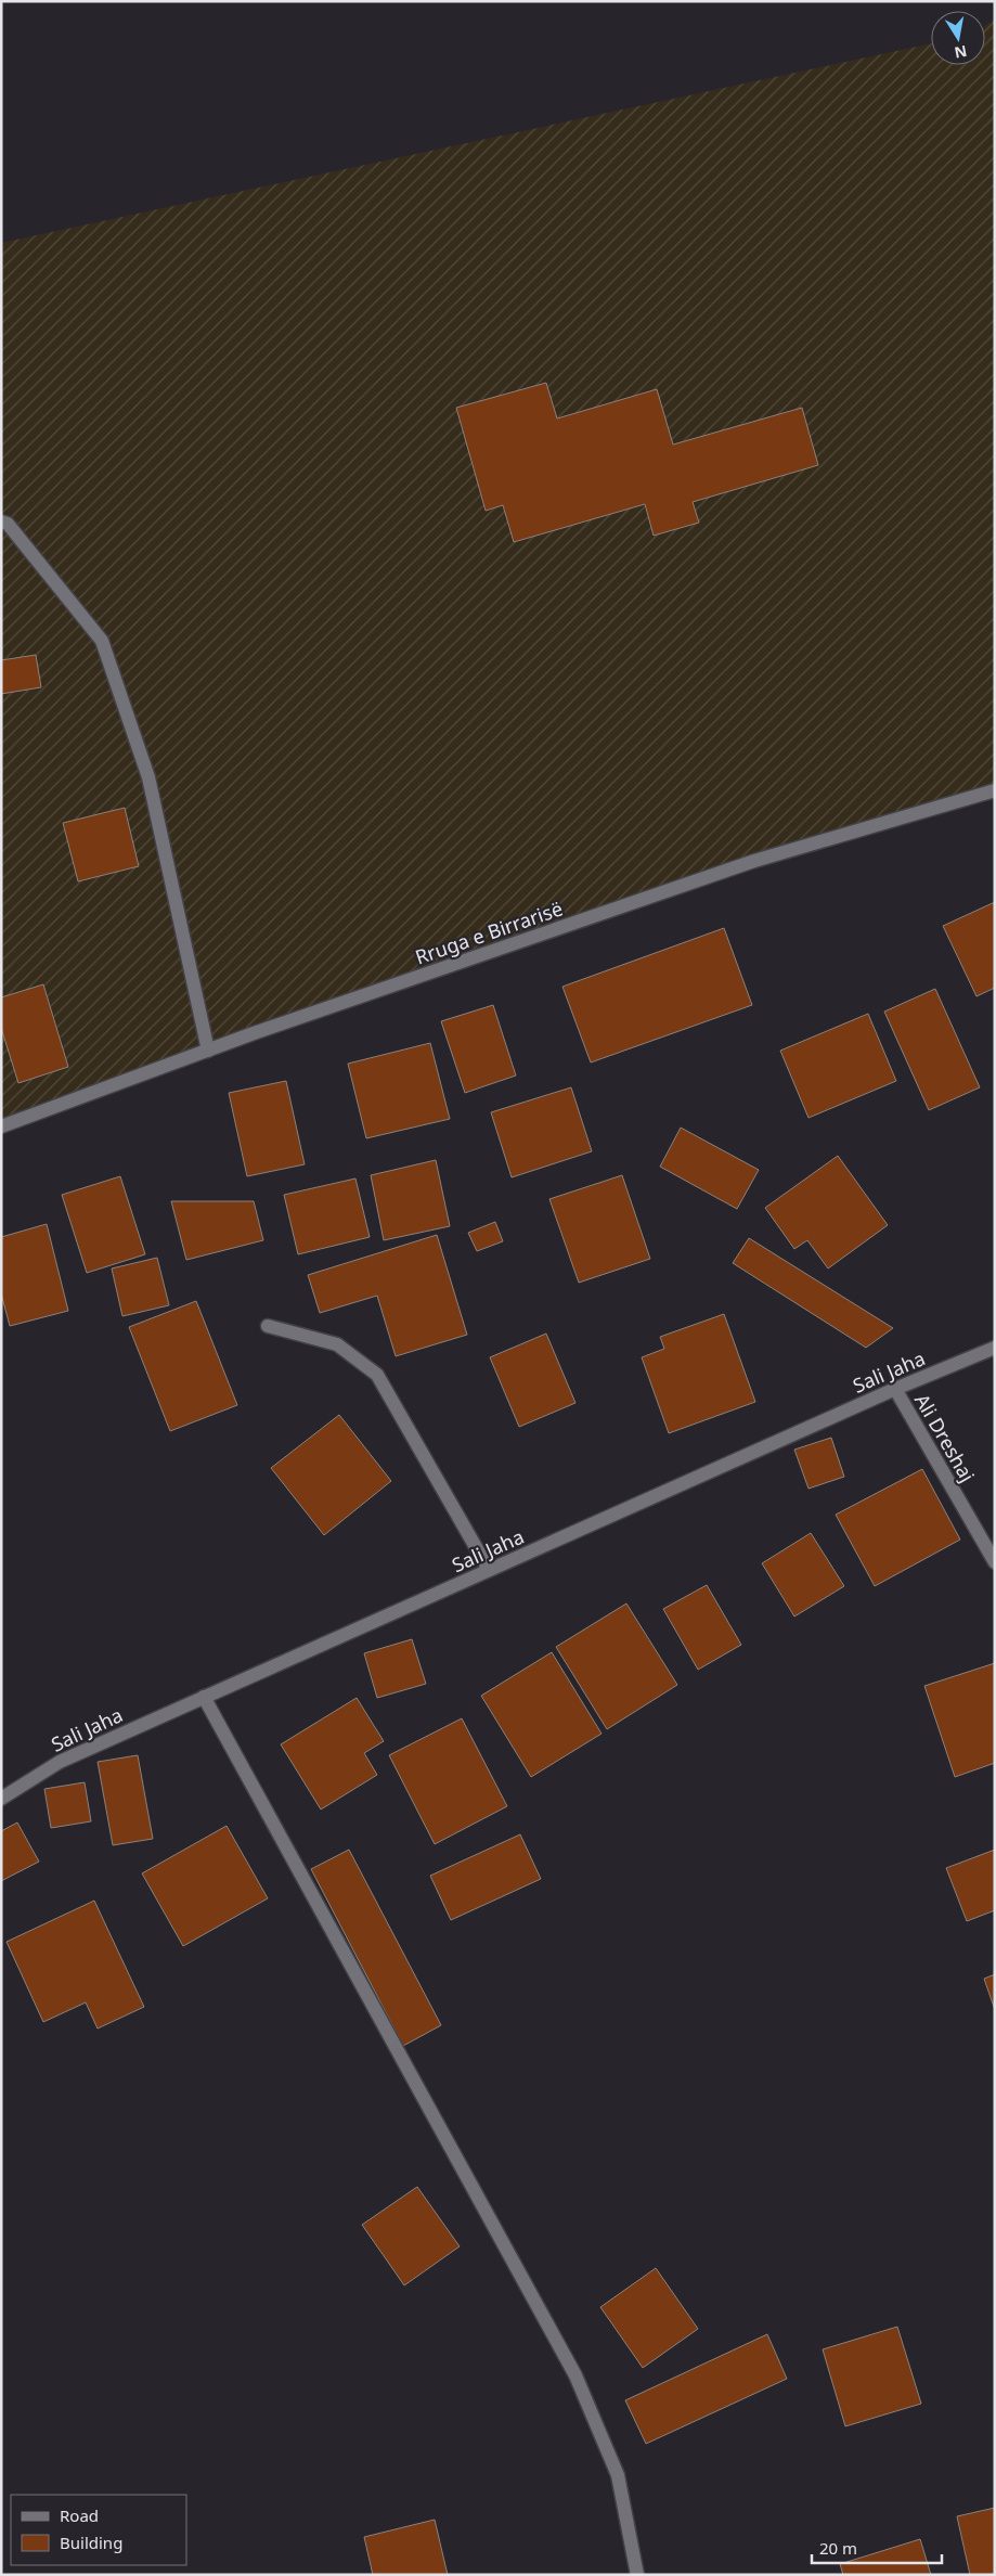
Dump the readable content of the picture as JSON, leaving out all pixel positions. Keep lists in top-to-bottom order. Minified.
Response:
{"streets":{"street":["Rruga e Birrarisë","Sali Jaha","Ali Dreshaj"]},"crossings":[["Sali Jaha","Ali Dreshaj"]],"legend":["Road","Building"],"scale_bar":"20 m","north":"bottom"}
